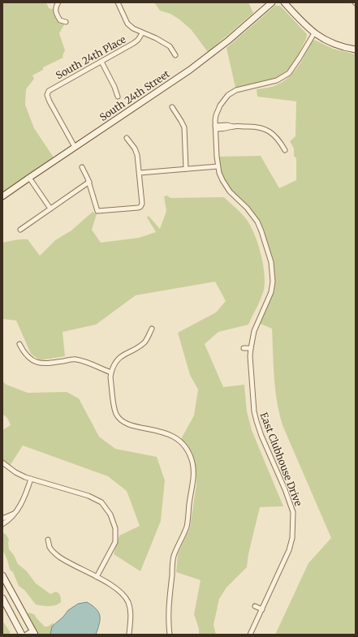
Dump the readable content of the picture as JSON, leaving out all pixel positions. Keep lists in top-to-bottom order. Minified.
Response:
{"streets":{"street":["South 24th Place","South 24th Street","East Clubhouse Drive"]},"crossings":[["South 24th Place","South 24th Street"]]}
